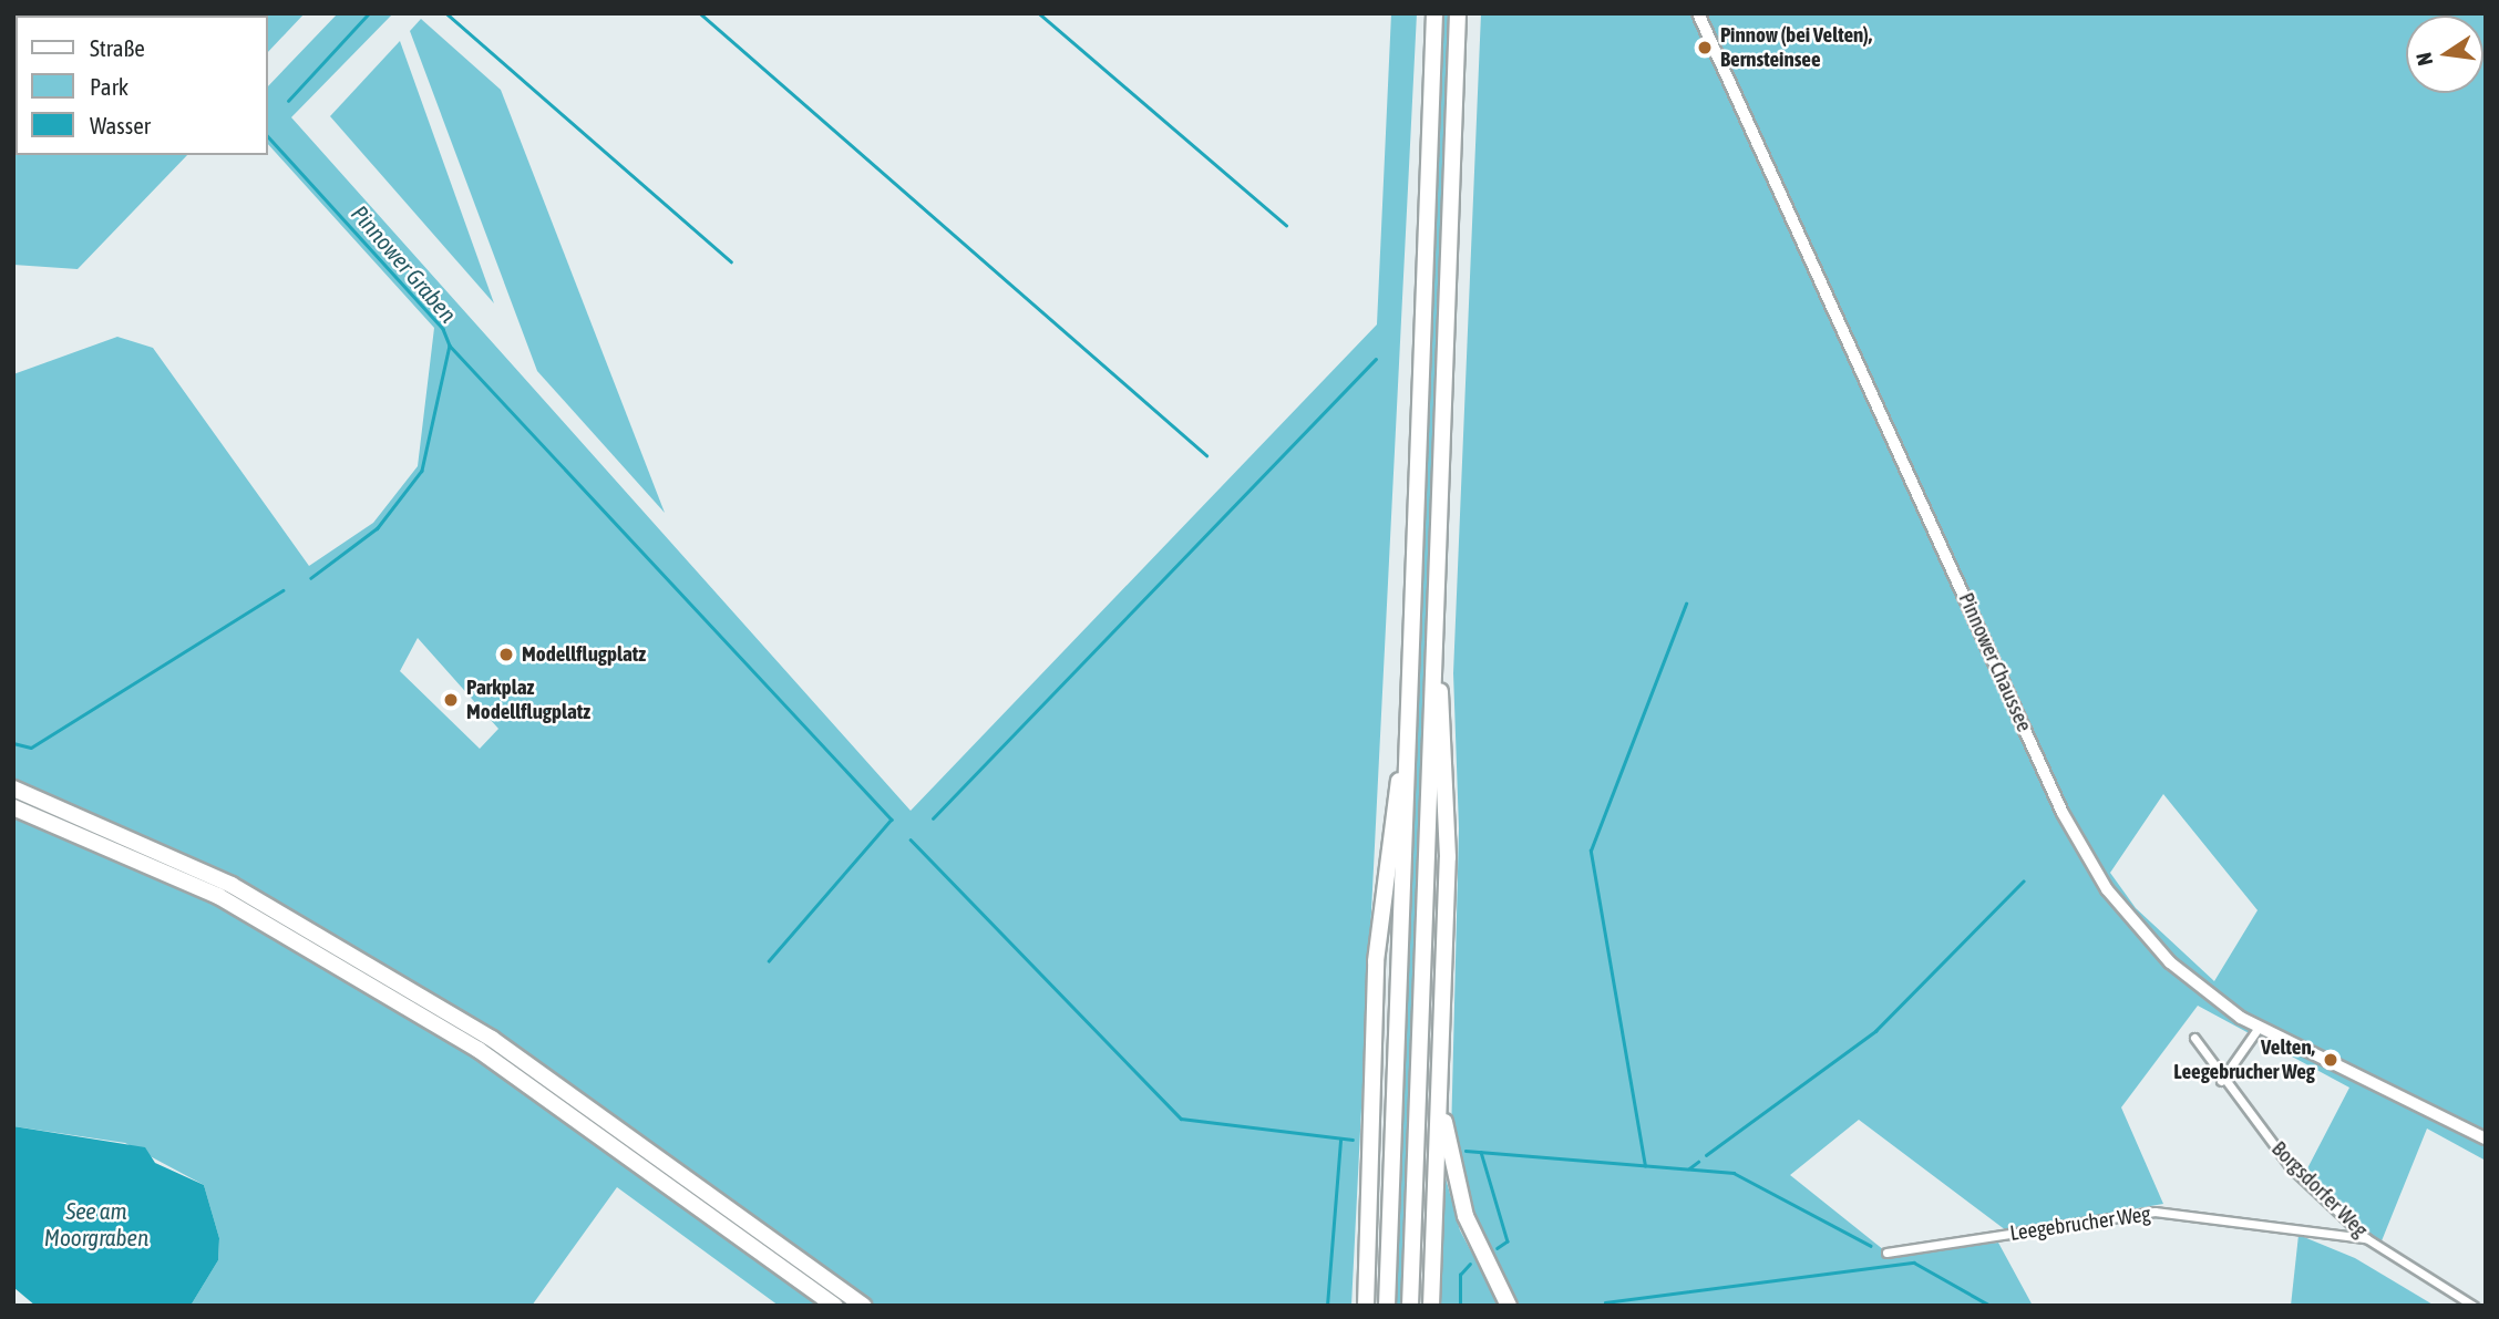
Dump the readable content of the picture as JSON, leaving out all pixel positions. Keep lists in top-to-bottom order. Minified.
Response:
{"streets":{"main road":["Pinnower Chaussee"],"street":["Borgsdorfer Weg","Leegebrucher Weg"]},"crossings":[["Borgsdorfer Weg","Leegebrucher Weg"]],"water":["Pinnower Graben","See am Moorgraben"],"places":["Pinnow (bei Velten), Bernsteinsee","Modellflugplatz","Parkplaz Modellflugplatz","Velten, Leegebrucher Weg"],"legend":["Straße","Park","Wasser"],"north":"left"}
